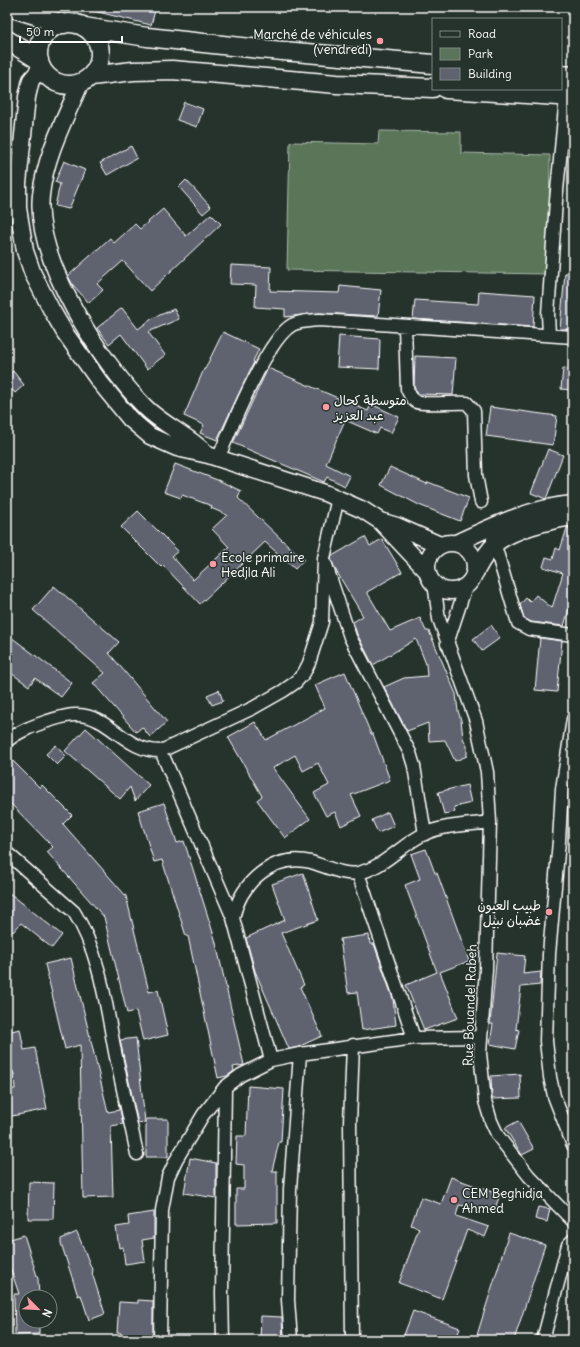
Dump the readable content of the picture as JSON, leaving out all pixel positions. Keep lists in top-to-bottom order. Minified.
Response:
{"streets":{"street":["Rue Bouandel Rabeh"]},"places":["Marché de véhicules (vendredi)","متوسطة كحال عبد العزيز","Ecole primaire Hedjla Ali","طبيب العيون غضبان نبيل","CEM Beghidja Ahmed"],"legend":["Road","Park","Building"],"scale_bar":"50 m","north":"bottom right"}
